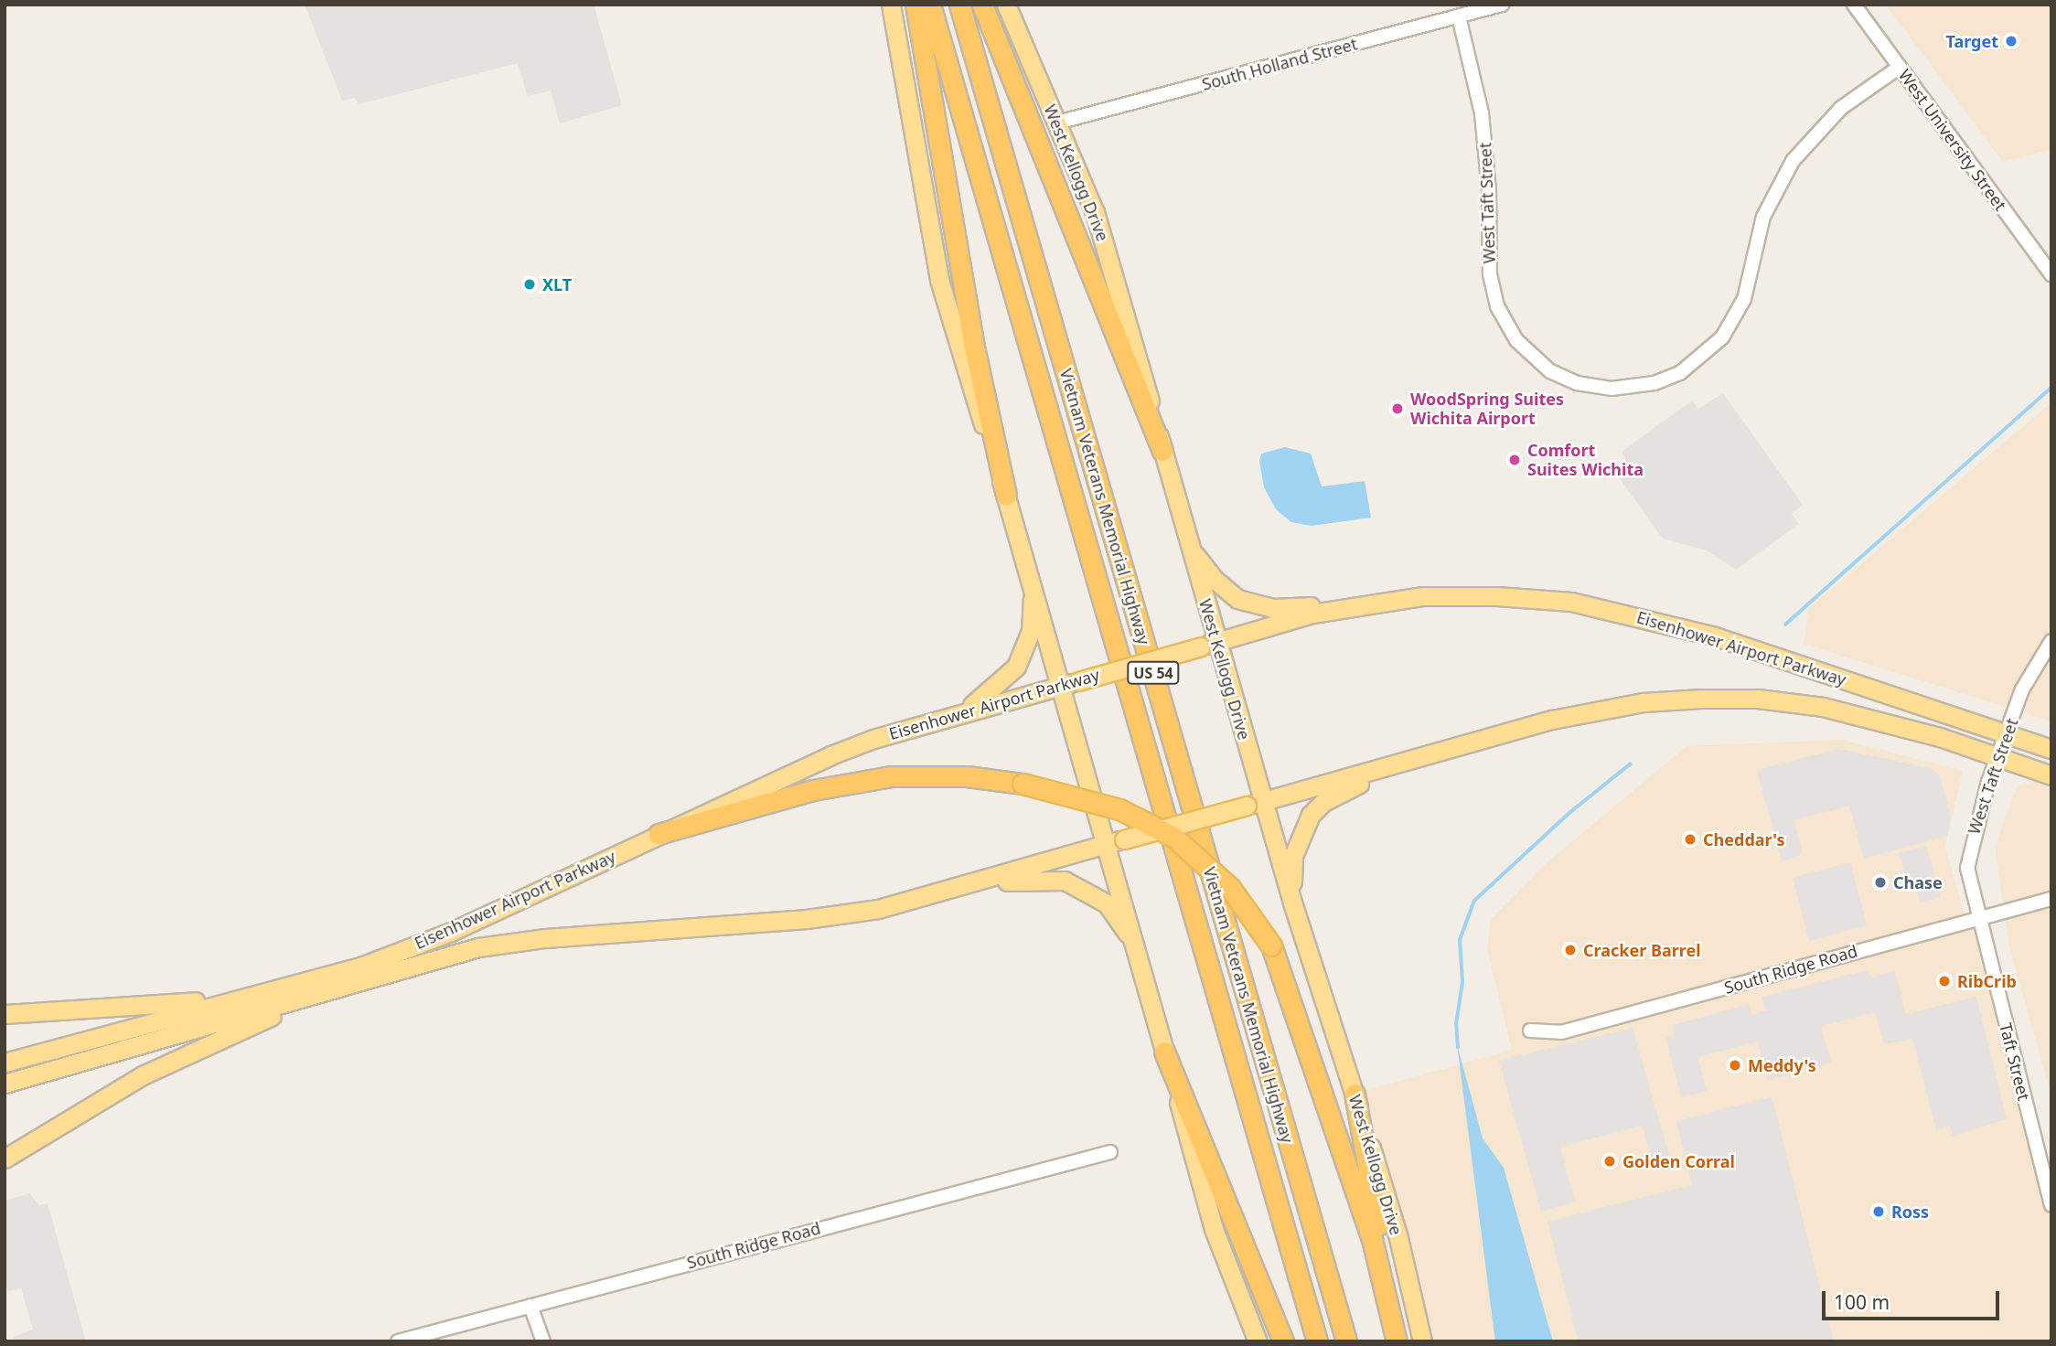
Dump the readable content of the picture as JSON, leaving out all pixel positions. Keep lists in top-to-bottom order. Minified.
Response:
{"streets":{"highway":["Vietnam Veterans Memorial Highway","US 54"],"main road":["West Kellogg Drive","Eisenhower Airport Parkway"],"street":["South Holland Street","West University Street","West Taft Street","South Ridge Road","Taft Street"]},"crossings":[["South Holland Street","West Kellogg Drive"],["South Holland Street","West Taft Street"],["West University Street","West Taft Street"],["West Kellogg Drive","Eisenhower Airport Parkway"],["West Taft Street","Eisenhower Airport Parkway"],["West Taft Street","South Ridge Road"],["West Taft Street","Taft Street"],["South Ridge Road","Taft Street"]],"places":["Target","XLT","WoodSpring Suites Wichita Airport","Comfort Suites Wichita","Cheddar's","Chase","Cracker Barrel","RibCrib","Meddy's","Golden Corral","Ross"],"scale_bar":"100 m"}
